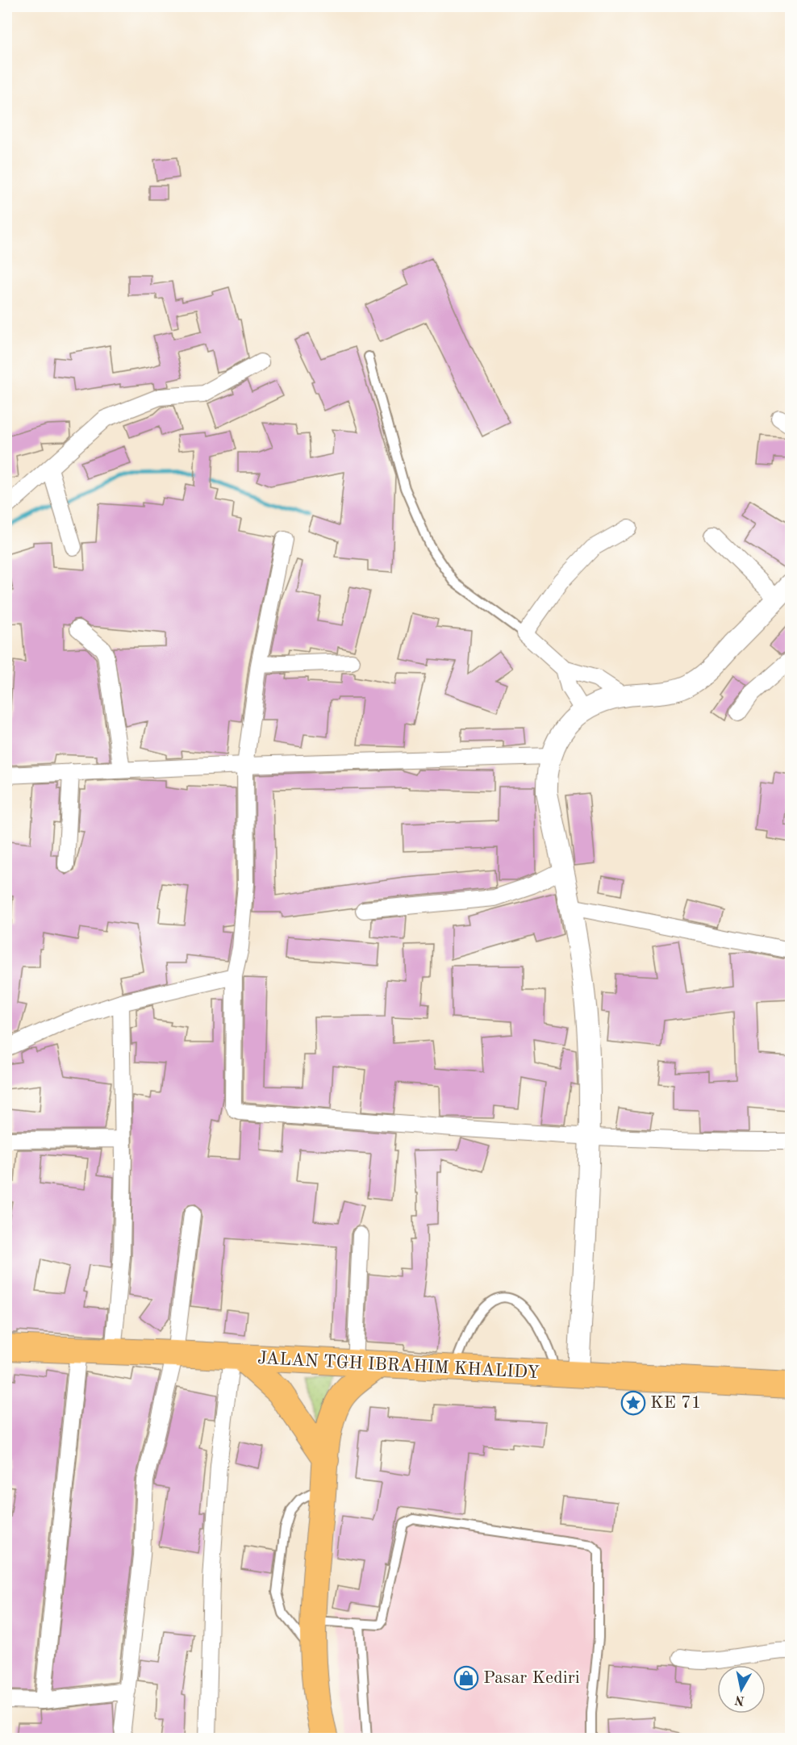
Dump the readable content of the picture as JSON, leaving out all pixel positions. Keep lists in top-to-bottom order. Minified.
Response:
{"streets":{"main road":["JALAN TGH IBRAHIM KHALIDY"]},"places":{"place":["KE 71"],"shop":["Pasar Kediri"]},"north":"bottom"}
